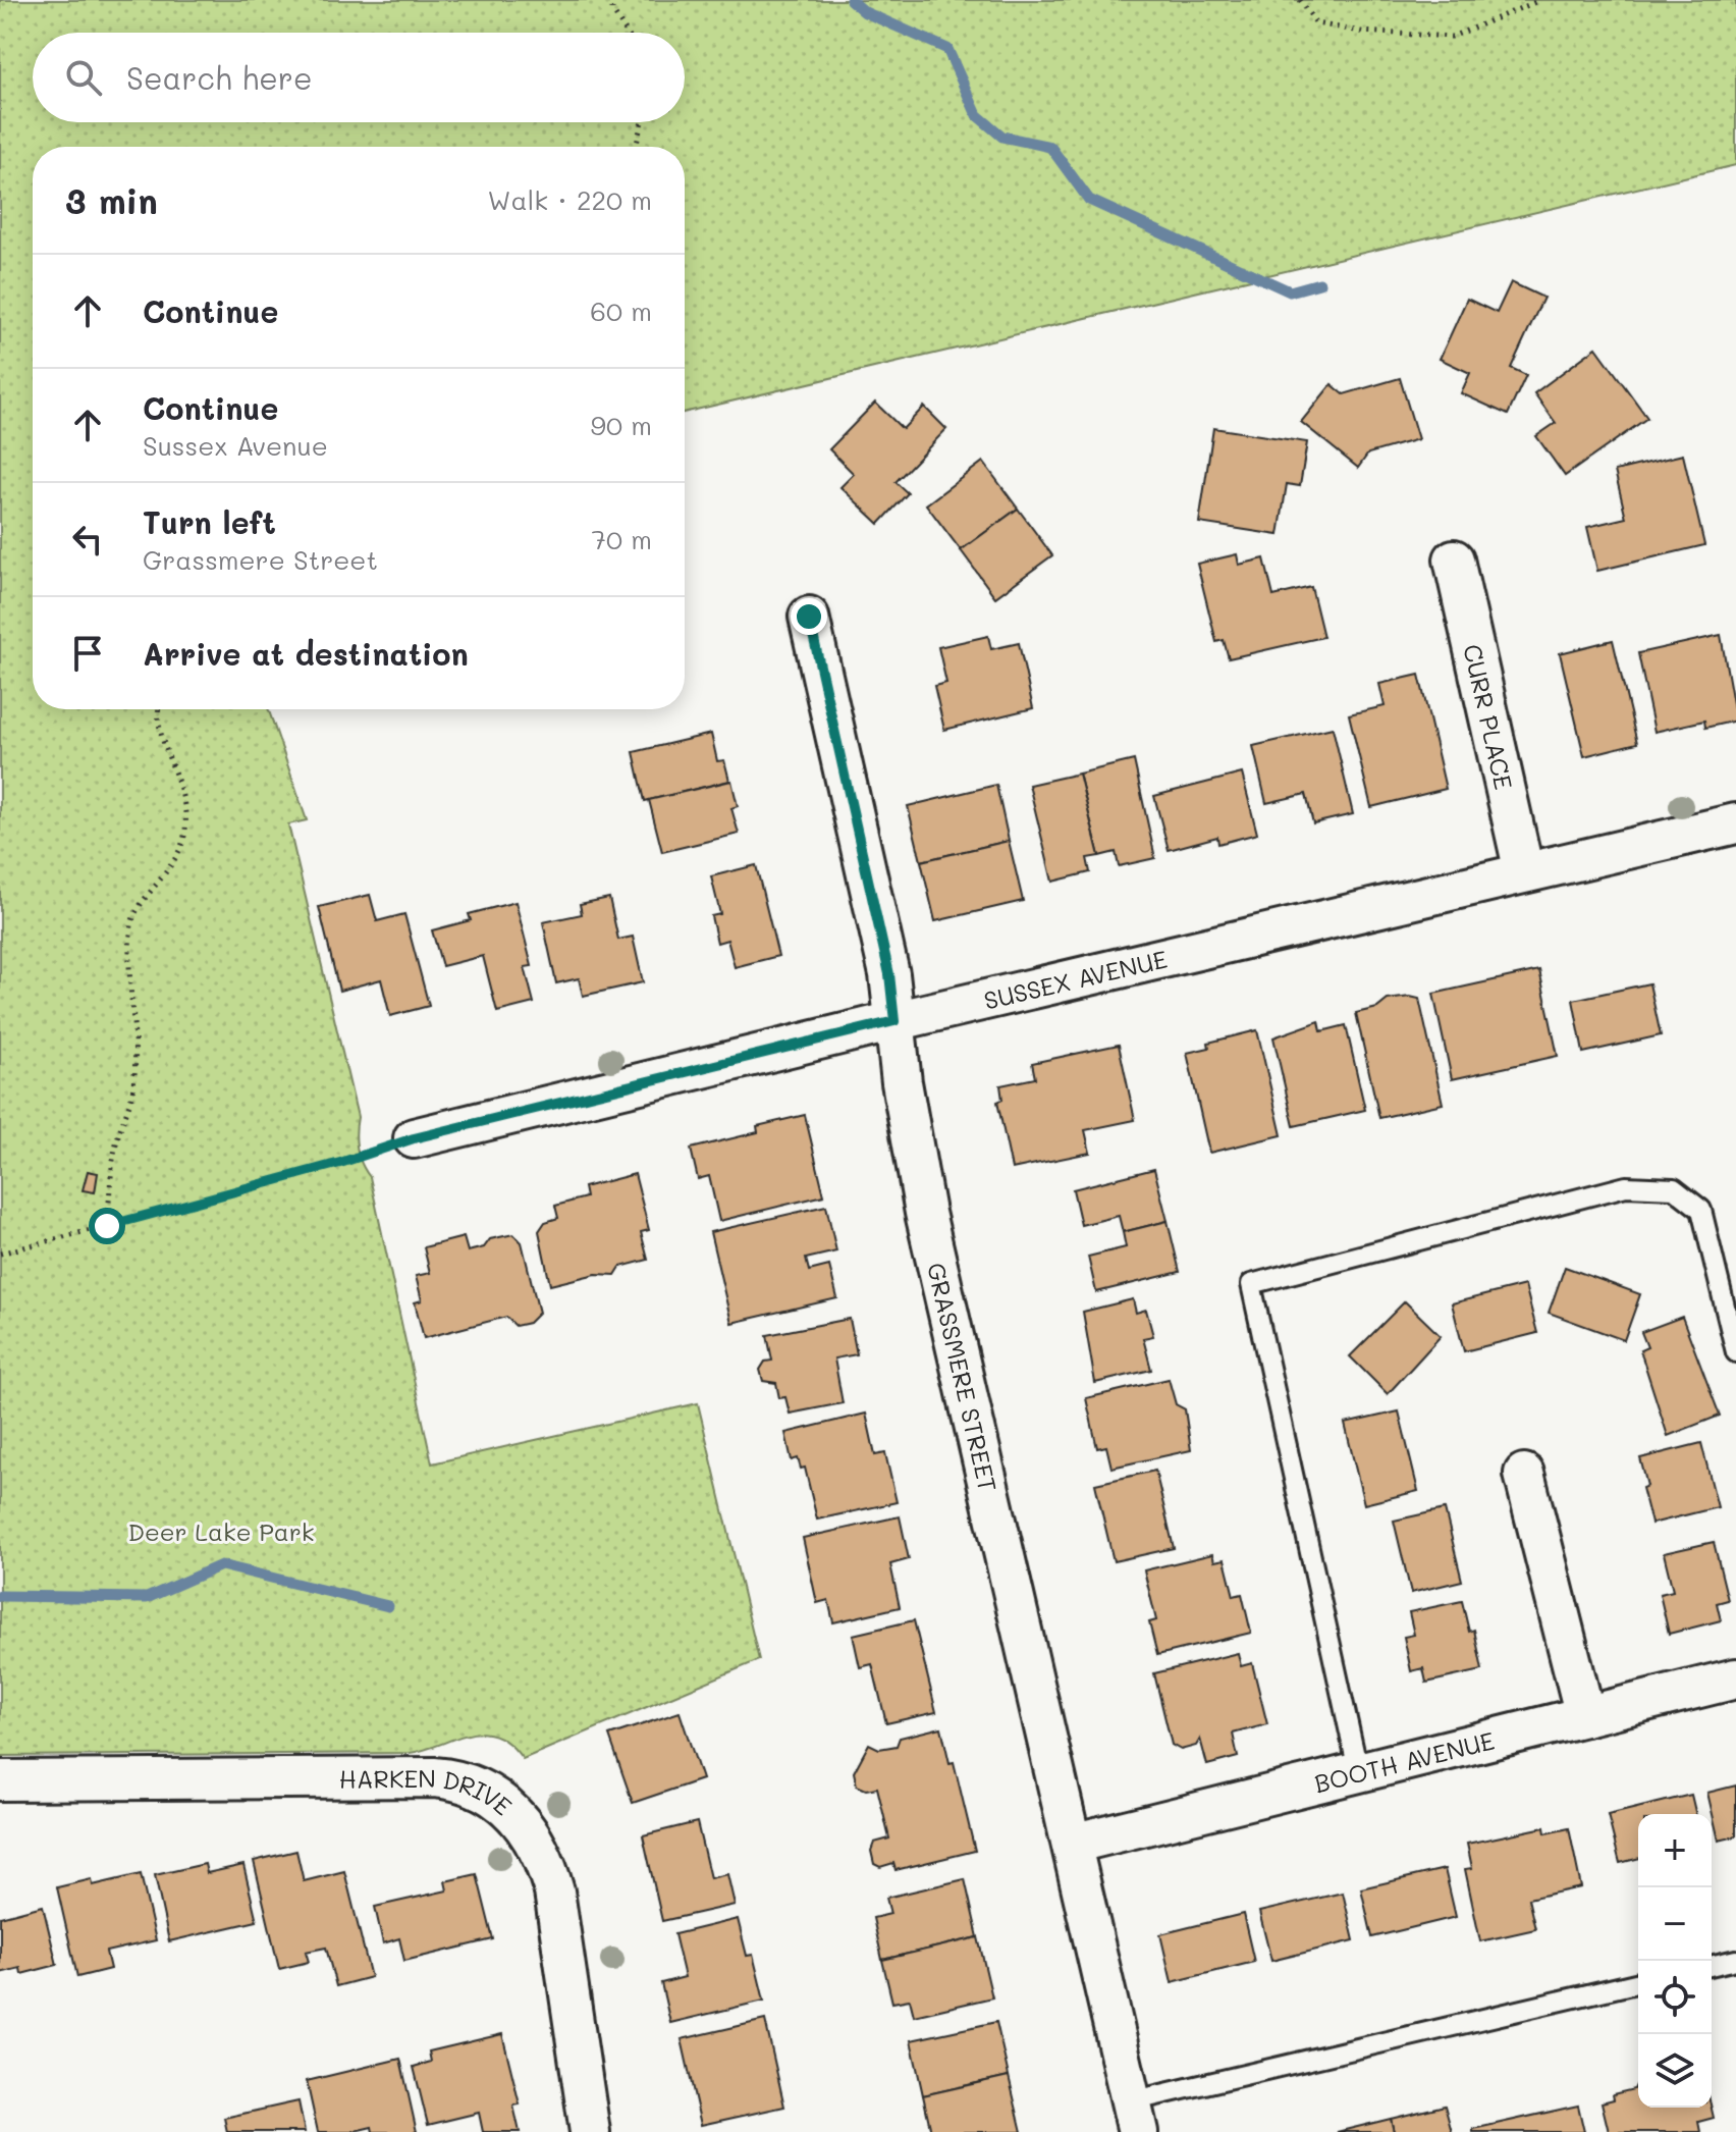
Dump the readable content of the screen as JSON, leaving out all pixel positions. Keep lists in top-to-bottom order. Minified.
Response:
{"streets":{"street":["CURR PLACE","SUSSEX AVENUE","GRASSMERE STREET","BOOTH AVENUE","HARKEN DRIVE"]},"crossings":[["CURR PLACE","SUSSEX AVENUE"],["SUSSEX AVENUE","GRASSMERE STREET"],["GRASSMERE STREET","BOOTH AVENUE"]],"parks":["Deer Lake Park"],"page":{"search":"Search here","heading":["3 min","Walk · 220 m"],"list":[["Continue","60 m"],["Continue","Sussex Avenue","90 m"],["Turn left","Grassmere Street","70 m"],"Arrive at destination"],"map_buttons":["+","−"]}}
